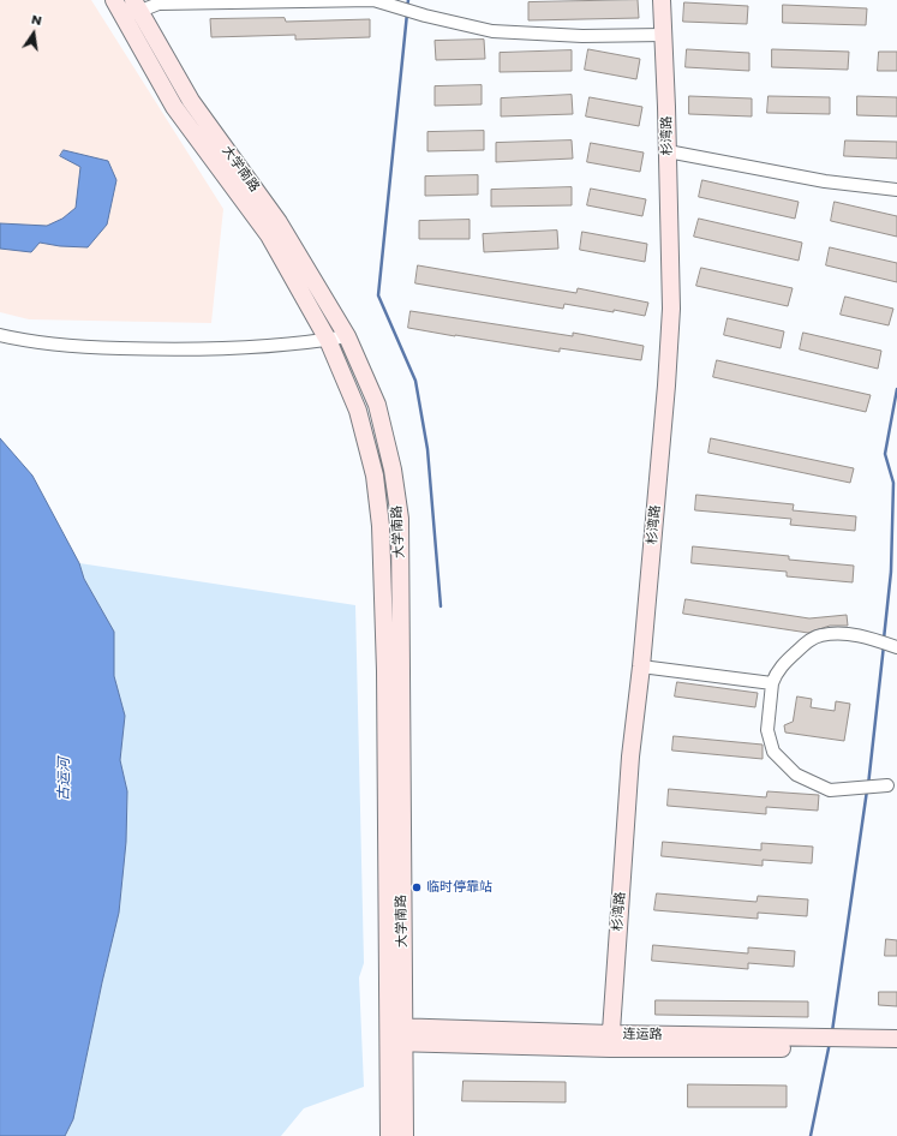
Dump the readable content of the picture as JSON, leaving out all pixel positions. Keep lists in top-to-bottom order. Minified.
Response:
{"streets":{"main road":["杉湾路","大学南路","连运路"]},"crossings":[["杉湾路","连运路"],["大学南路","连运路"]],"water":["古运河"],"places":["临时停靠站"],"north":"top"}
